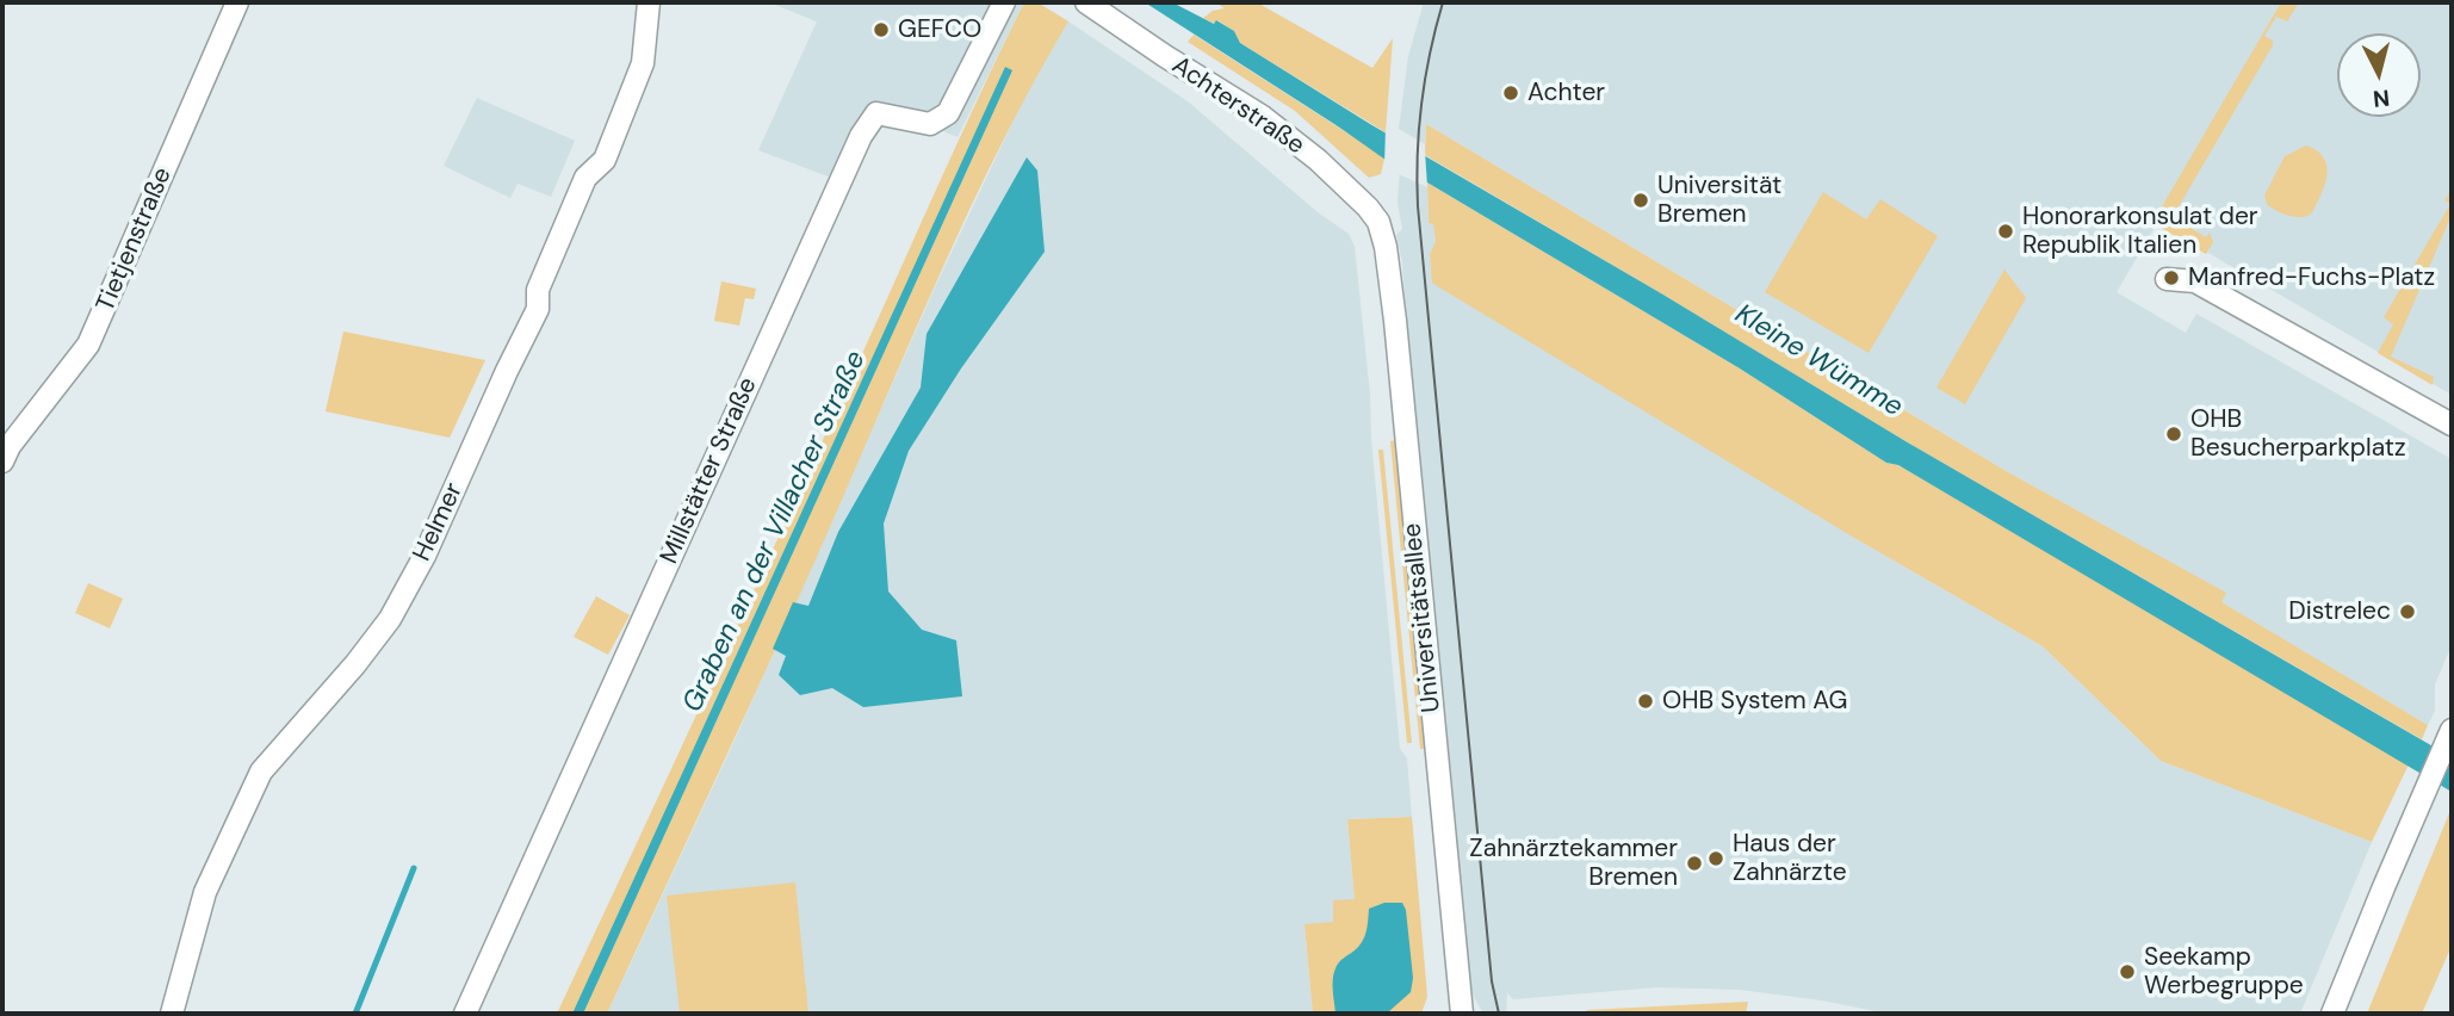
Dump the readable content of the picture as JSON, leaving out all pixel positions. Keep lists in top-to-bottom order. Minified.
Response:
{"streets":{"street":["Achterstraße","Tietjenstraße","Millstätter Straße","Helmer","Universitätsallee"]},"crossings":[["Achterstraße","Universitätsallee"]],"water":["Kleine Wümme","Graben an der Villacher Straße"],"places":["GEFCO","Achter","Universität Bremen","Honorarkonsulat der Republik Italien","Manfred-Fuchs-Platz","OHB Besucherparkplatz","Distrelec","OHB System AG","Haus der Zahnärzte","Zahnärztekammer Bremen","Seekamp Werbegruppe"],"north":"bottom"}
